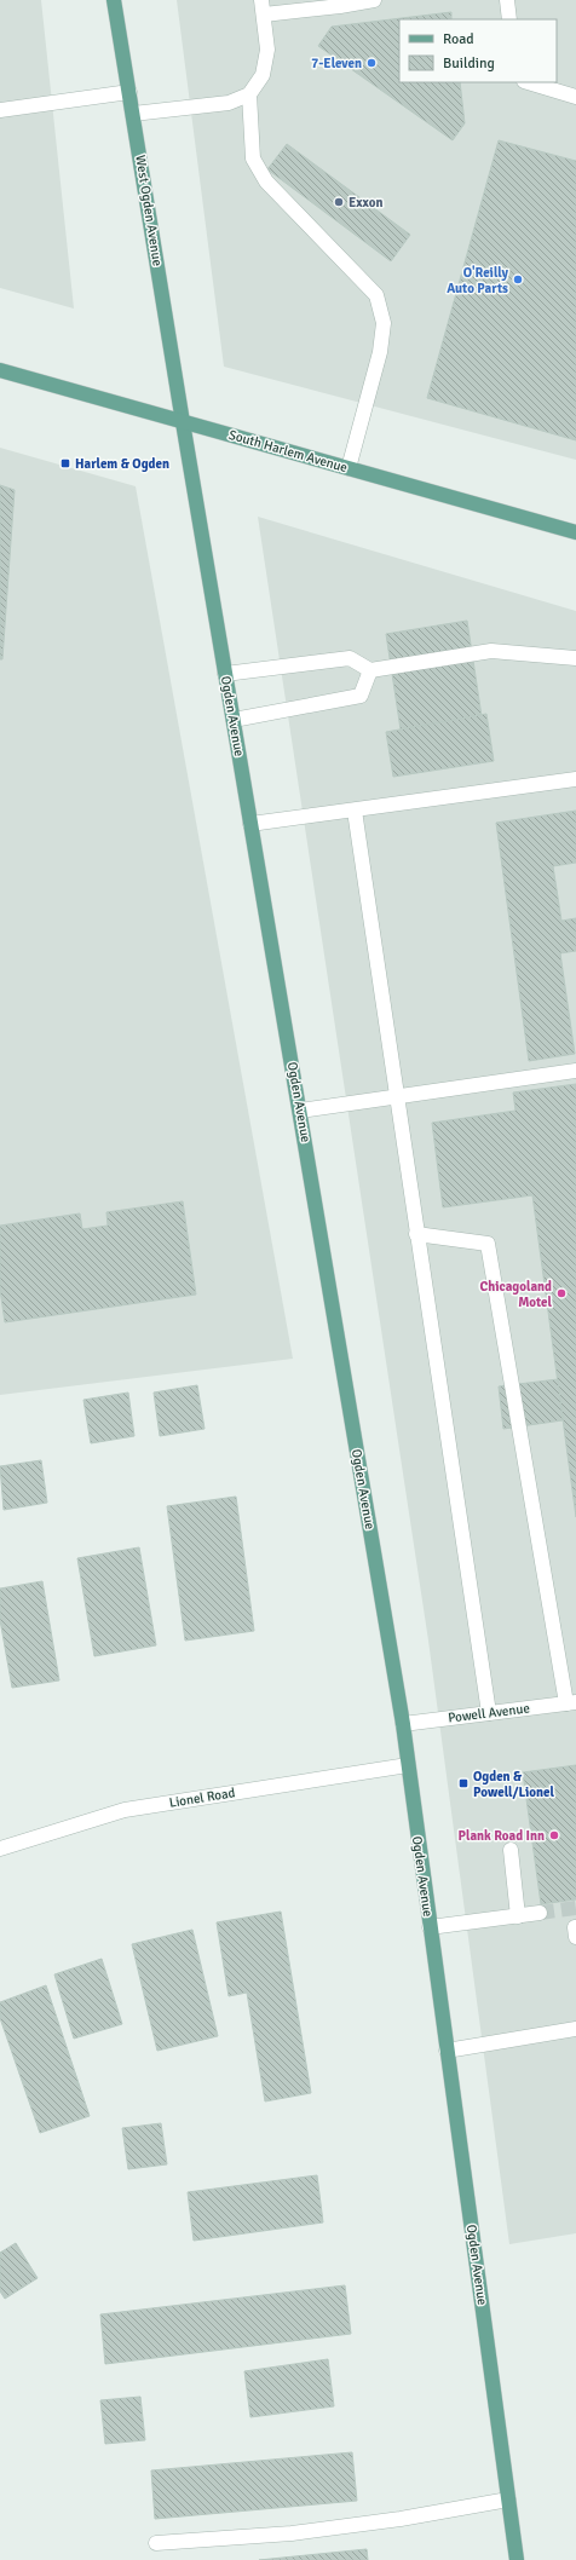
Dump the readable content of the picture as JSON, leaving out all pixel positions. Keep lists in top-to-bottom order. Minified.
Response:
{"streets":{"main road":["West Ogden Avenue","South Harlem Avenue","Ogden Avenue"],"street":["Powell Avenue","Lionel Road"]},"crossings":[["West Ogden Avenue","South Harlem Avenue"],["West Ogden Avenue","Ogden Avenue"],["South Harlem Avenue","Ogden Avenue"],["Ogden Avenue","Powell Avenue"],["Ogden Avenue","Lionel Road"]],"places":{"other":["7-Eleven","Exxon","O'Reilly Auto Parts","Chicagoland Motel","Plank Road Inn"],"transit":["Harlem & Ogden","Ogden & Powell/Lionel"]},"legend":["Road","Building"]}
